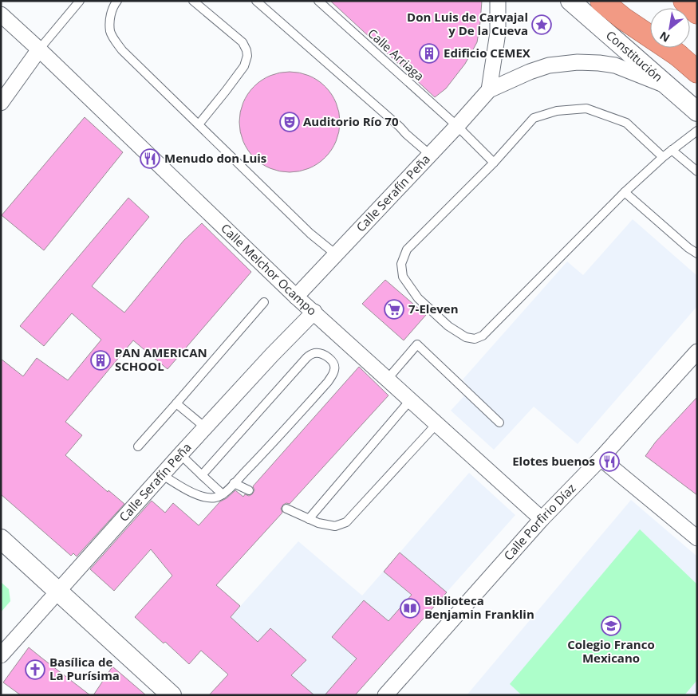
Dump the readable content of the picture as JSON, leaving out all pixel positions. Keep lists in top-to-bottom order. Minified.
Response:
{"streets":{"street":["Constitución","Calle Serafín Peña","Calle Melchor Ocampo","Calle Porfirio Díaz"],"lane":["Calle Arriaga"]},"crossings":[["Calle Arriaga","Calle Serafín Peña"],["Constitución","Calle Serafín Peña"],["Calle Serafín Peña","Calle Melchor Ocampo"],["Calle Melchor Ocampo","Calle Porfirio Díaz"]],"places":{"place":["Don Luis de Carvajal y De la Cueva"],"building":["Edificio CEMEX","PAN AMERICAN SCHOOL"],"theatre":["Auditorio Río 70"],"restaurant":["Menudo don Luis","Elotes buenos"],"supermarket":["7-Eleven"],"library":["Biblioteca Benjamin Franklin"],"school or university":["Colegio Franco Mexicano"],"church":["Basílica de La Purísima"]},"north":"bottom left"}
